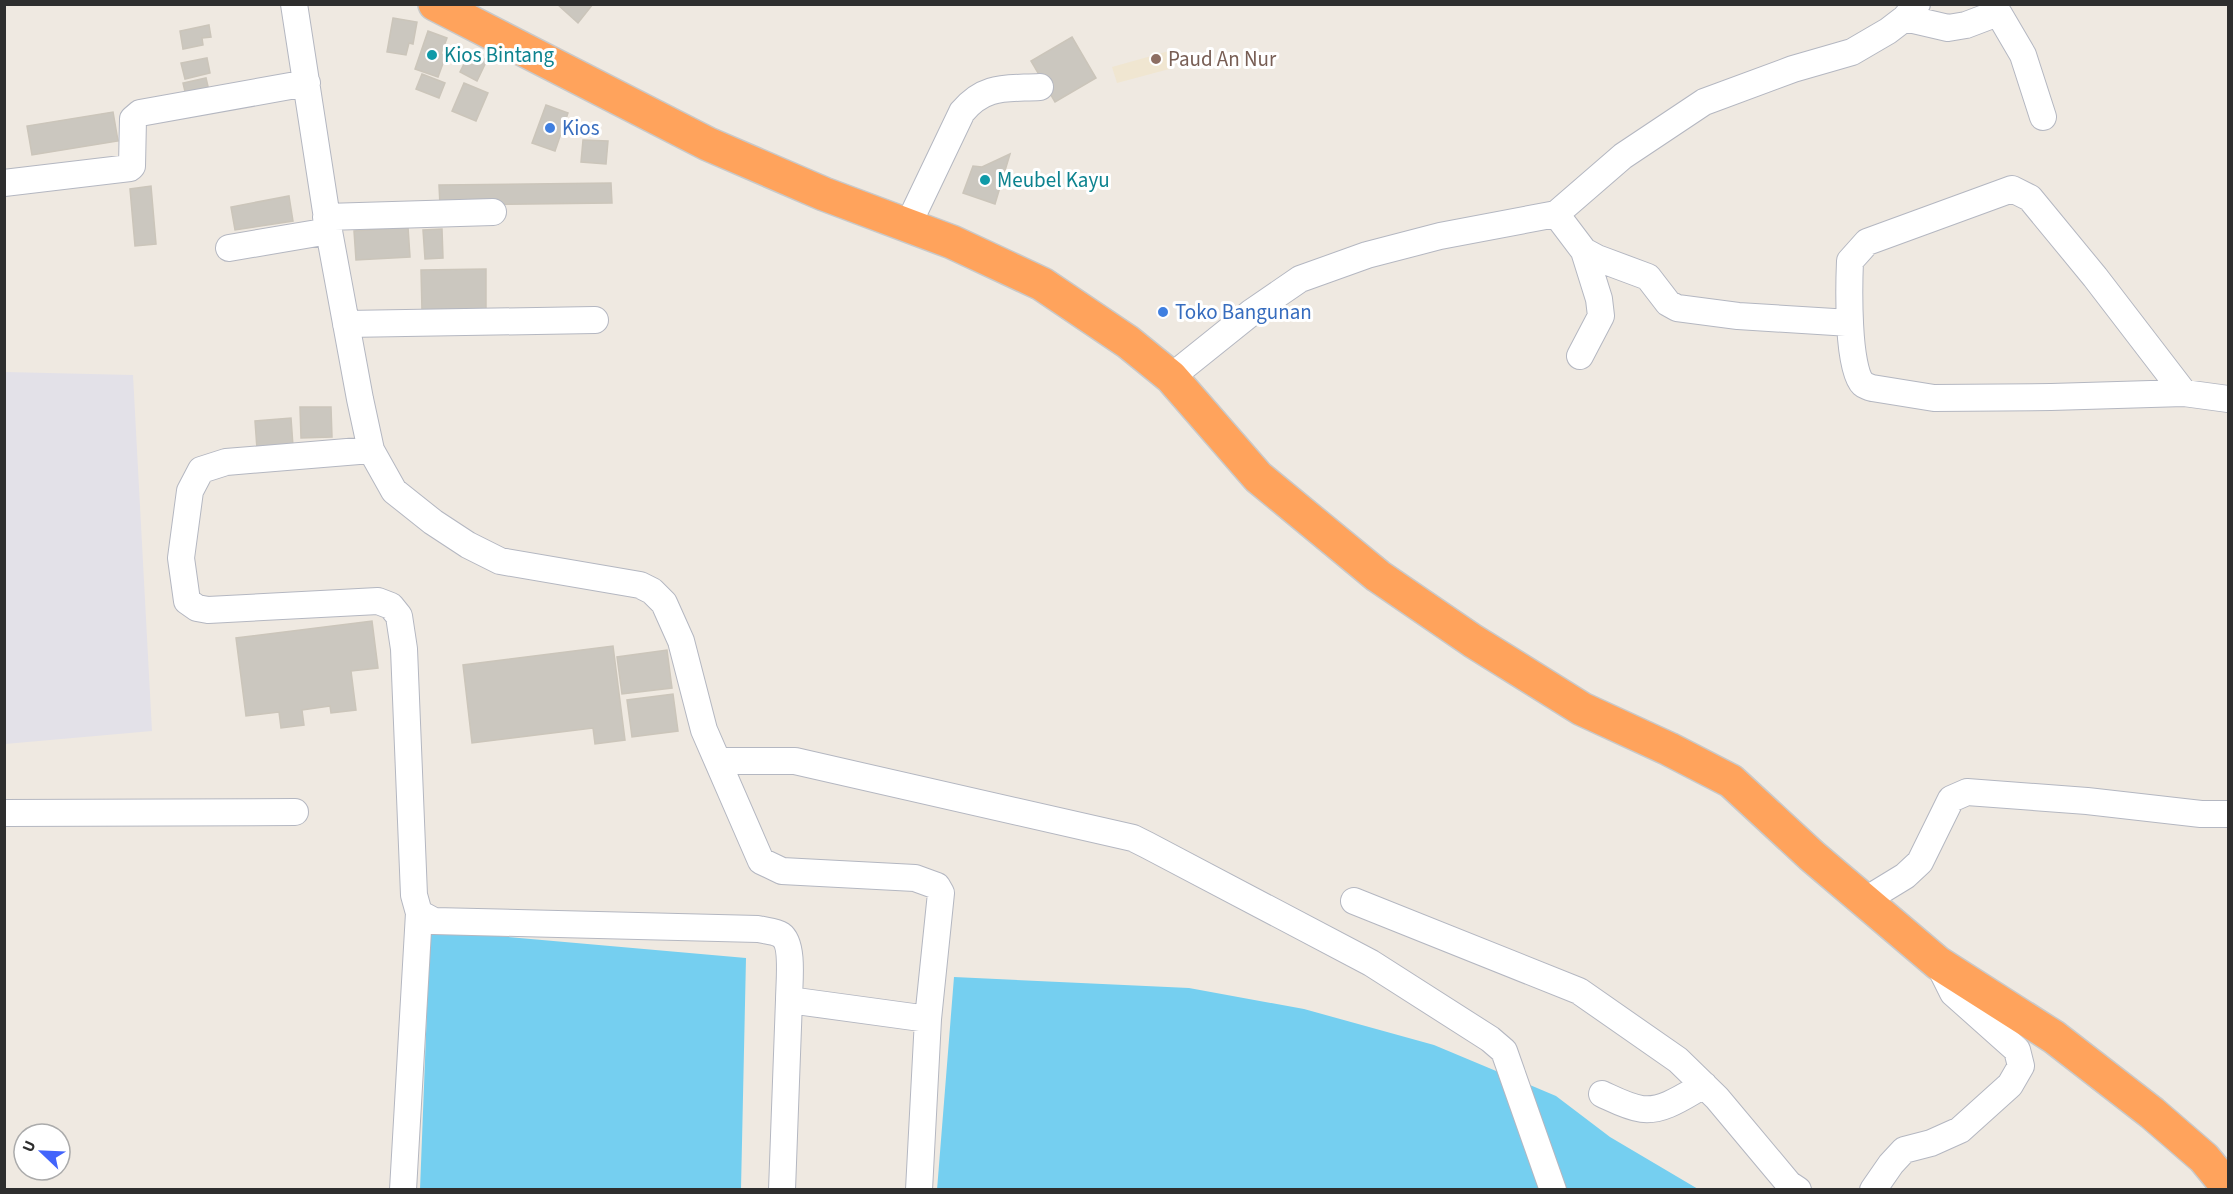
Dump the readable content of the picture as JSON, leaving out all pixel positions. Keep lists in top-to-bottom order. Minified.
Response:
{"places":["Kios Bintang","Paud An Nur","Kios","Meubel Kayu","Toko Bangunan"],"north":"top left"}
